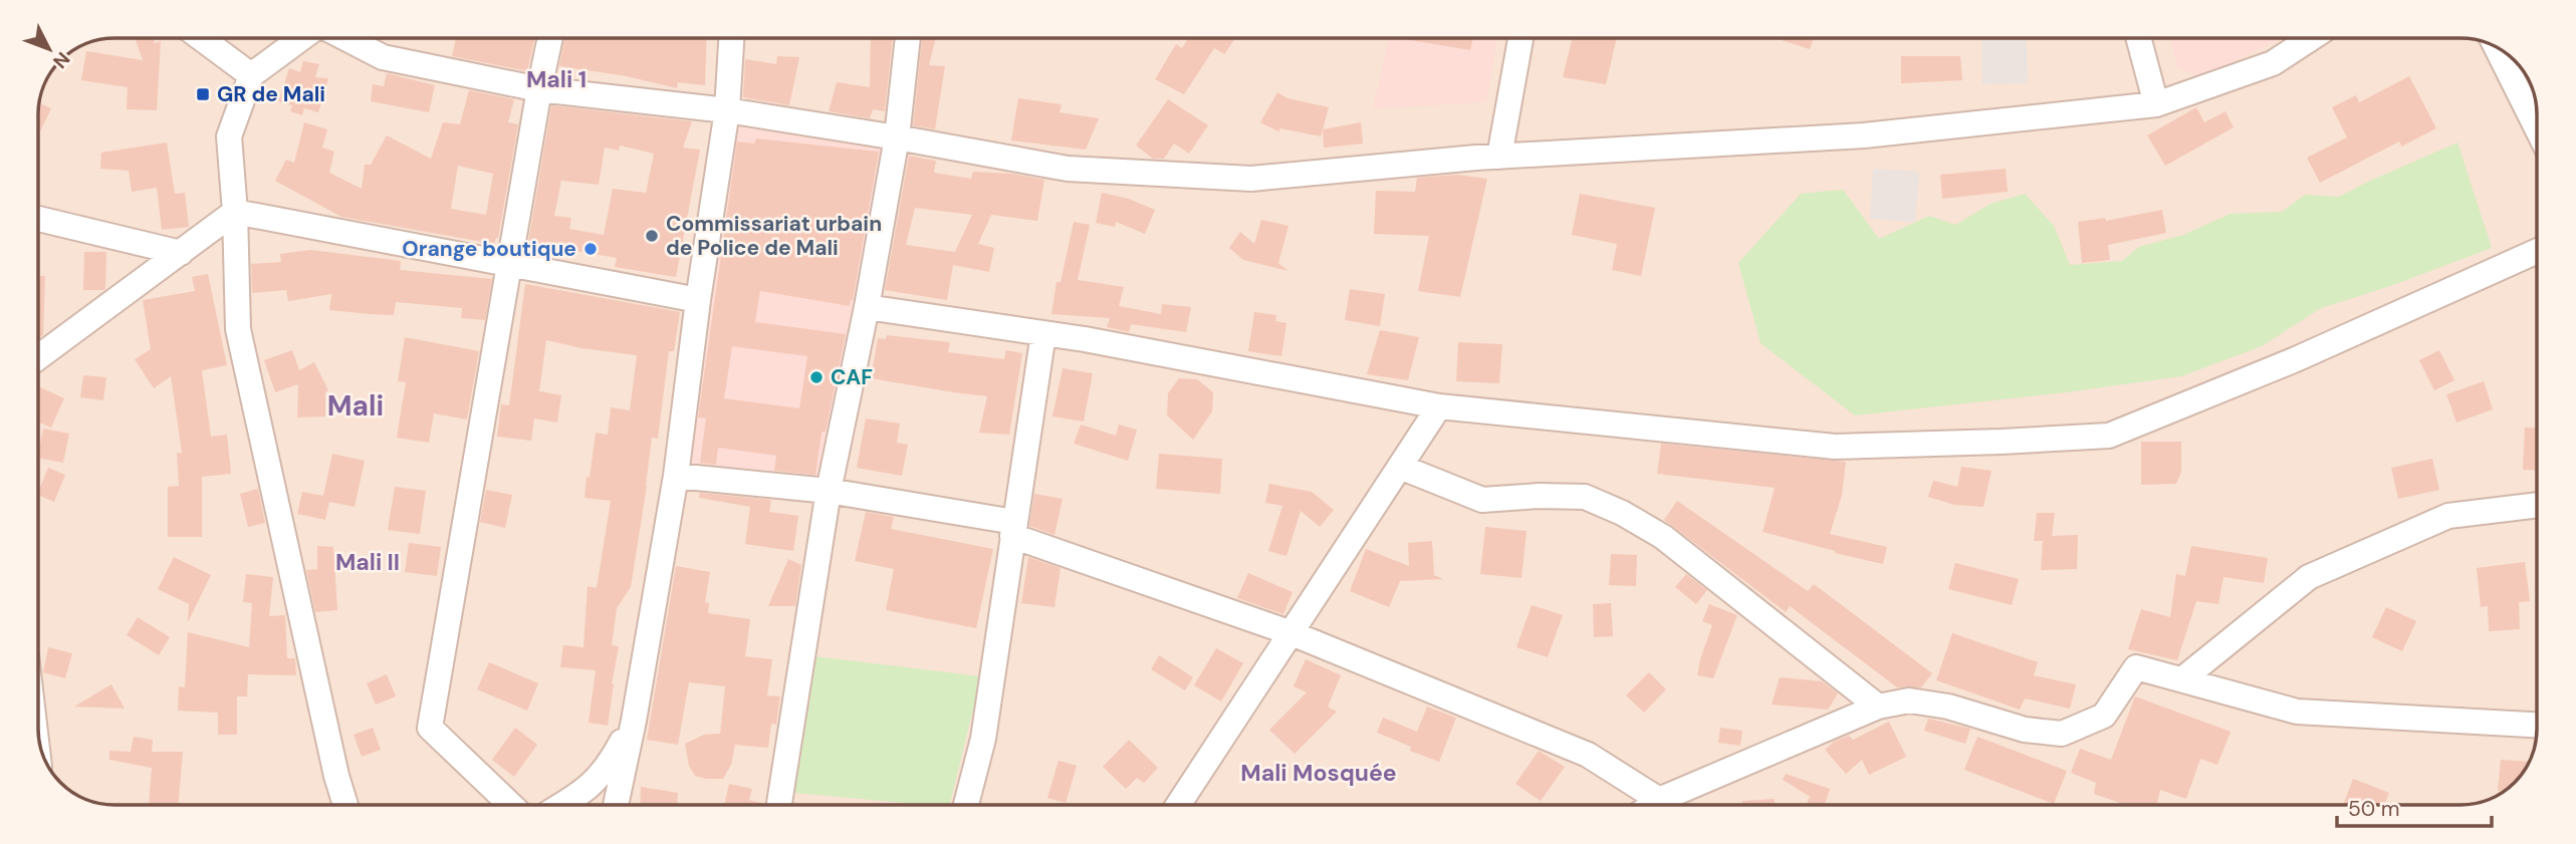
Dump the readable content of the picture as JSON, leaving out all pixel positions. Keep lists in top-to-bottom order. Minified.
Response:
{"districts":["Mali 1","Mali","Mali II","Mali Mosquée"],"places":{"transit":["GR de Mali"],"other":["Commissariat urbain de Police de Mali","Orange boutique","CAF"]},"scale_bar":"50 m","north":"bottom right"}
